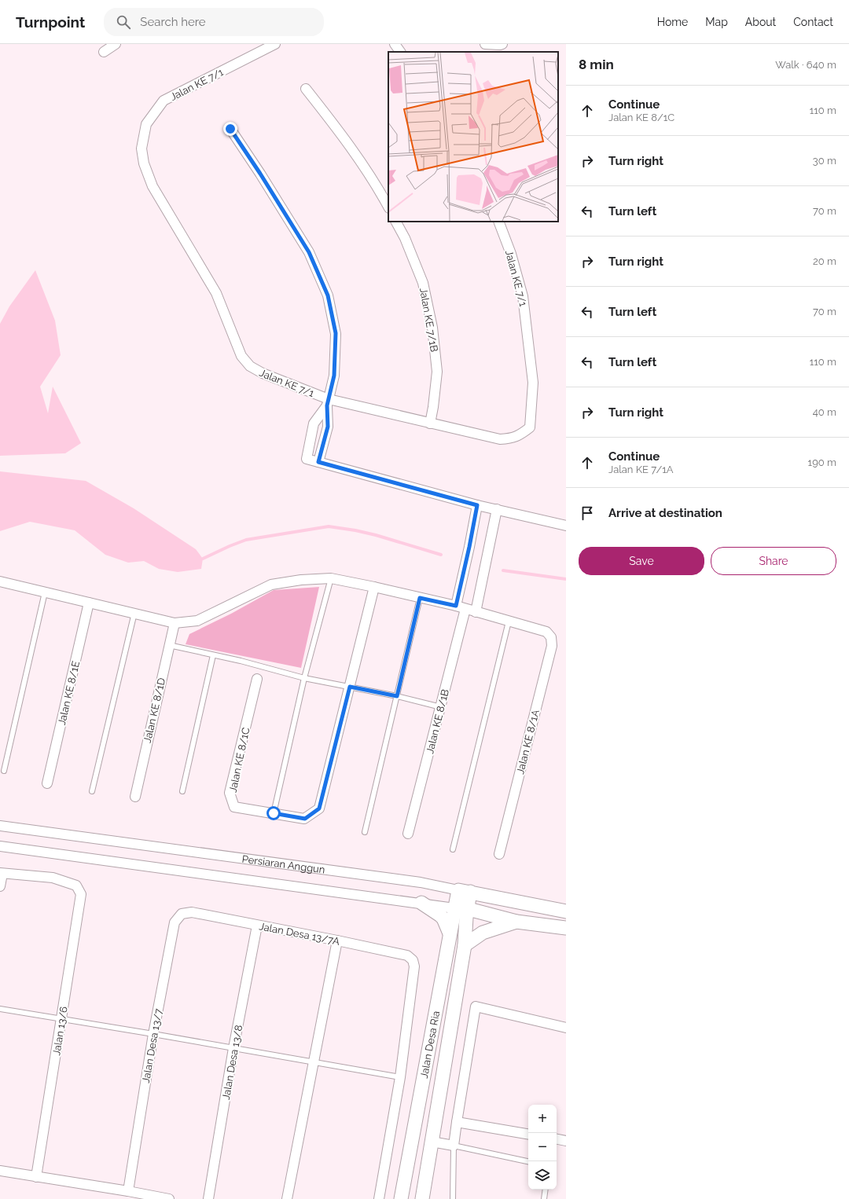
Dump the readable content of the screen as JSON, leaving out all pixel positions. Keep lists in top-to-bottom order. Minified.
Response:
{"streets":{"main road":["Persiaran Anggun","Jalan Desa Ria"],"street":["Jalan KE 7/1","Jalan KE 7/1B","Jalan KE 8/1E","Jalan KE 8/1D","Jalan KE 8/1B","Jalan KE 8/1A","Jalan KE 8/1C","Jalan Desa 13/7A","Jalan 13/6","Jalan Desa 13/7","Jalan Desa 13/8"]},"crossings":[["Jalan KE 7/1","Jalan KE 7/1B"],["Persiaran Anggun","Jalan Desa Ria"],["Jalan Desa 13/7A","Jalan Desa 13/7"],["Jalan Desa 13/7A","Jalan Desa 13/8"]],"page":{"header":"Turnpoint","search":"Search here","nav":["Home","Map","About","Contact"],"heading":["8 min","Walk · 640 m"],"list":[["Continue","Jalan KE 8/1C","110 m"],["Turn right","30 m"],["Turn left","70 m"],["Turn right","20 m"],["Turn left","70 m"],["Turn left","110 m"],["Turn right","40 m"],["Continue","Jalan KE 7/1A","190 m"],"Arrive at destination"],"buttons":["Save","Share"],"map_buttons":["+","−"]}}
